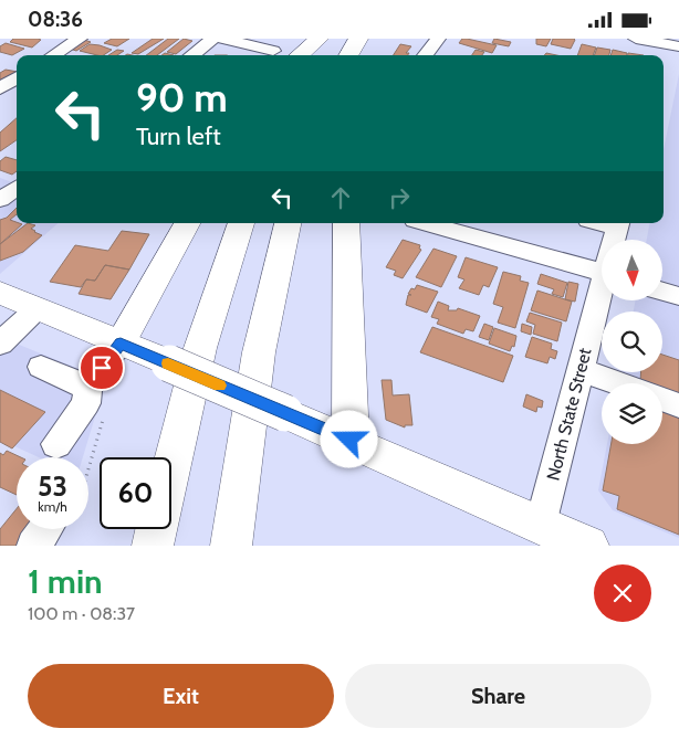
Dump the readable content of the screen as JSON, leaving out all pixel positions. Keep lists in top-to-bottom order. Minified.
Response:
{"streets":{"street":["North State Street"]},"north":"bottom","page":{"status":"08:36","turn":["90 m","Turn left"],"speed":"53 km/h","limit":"60","heading":["1 min","100 m · 08:37"],"buttons":["Exit","Share"]}}
